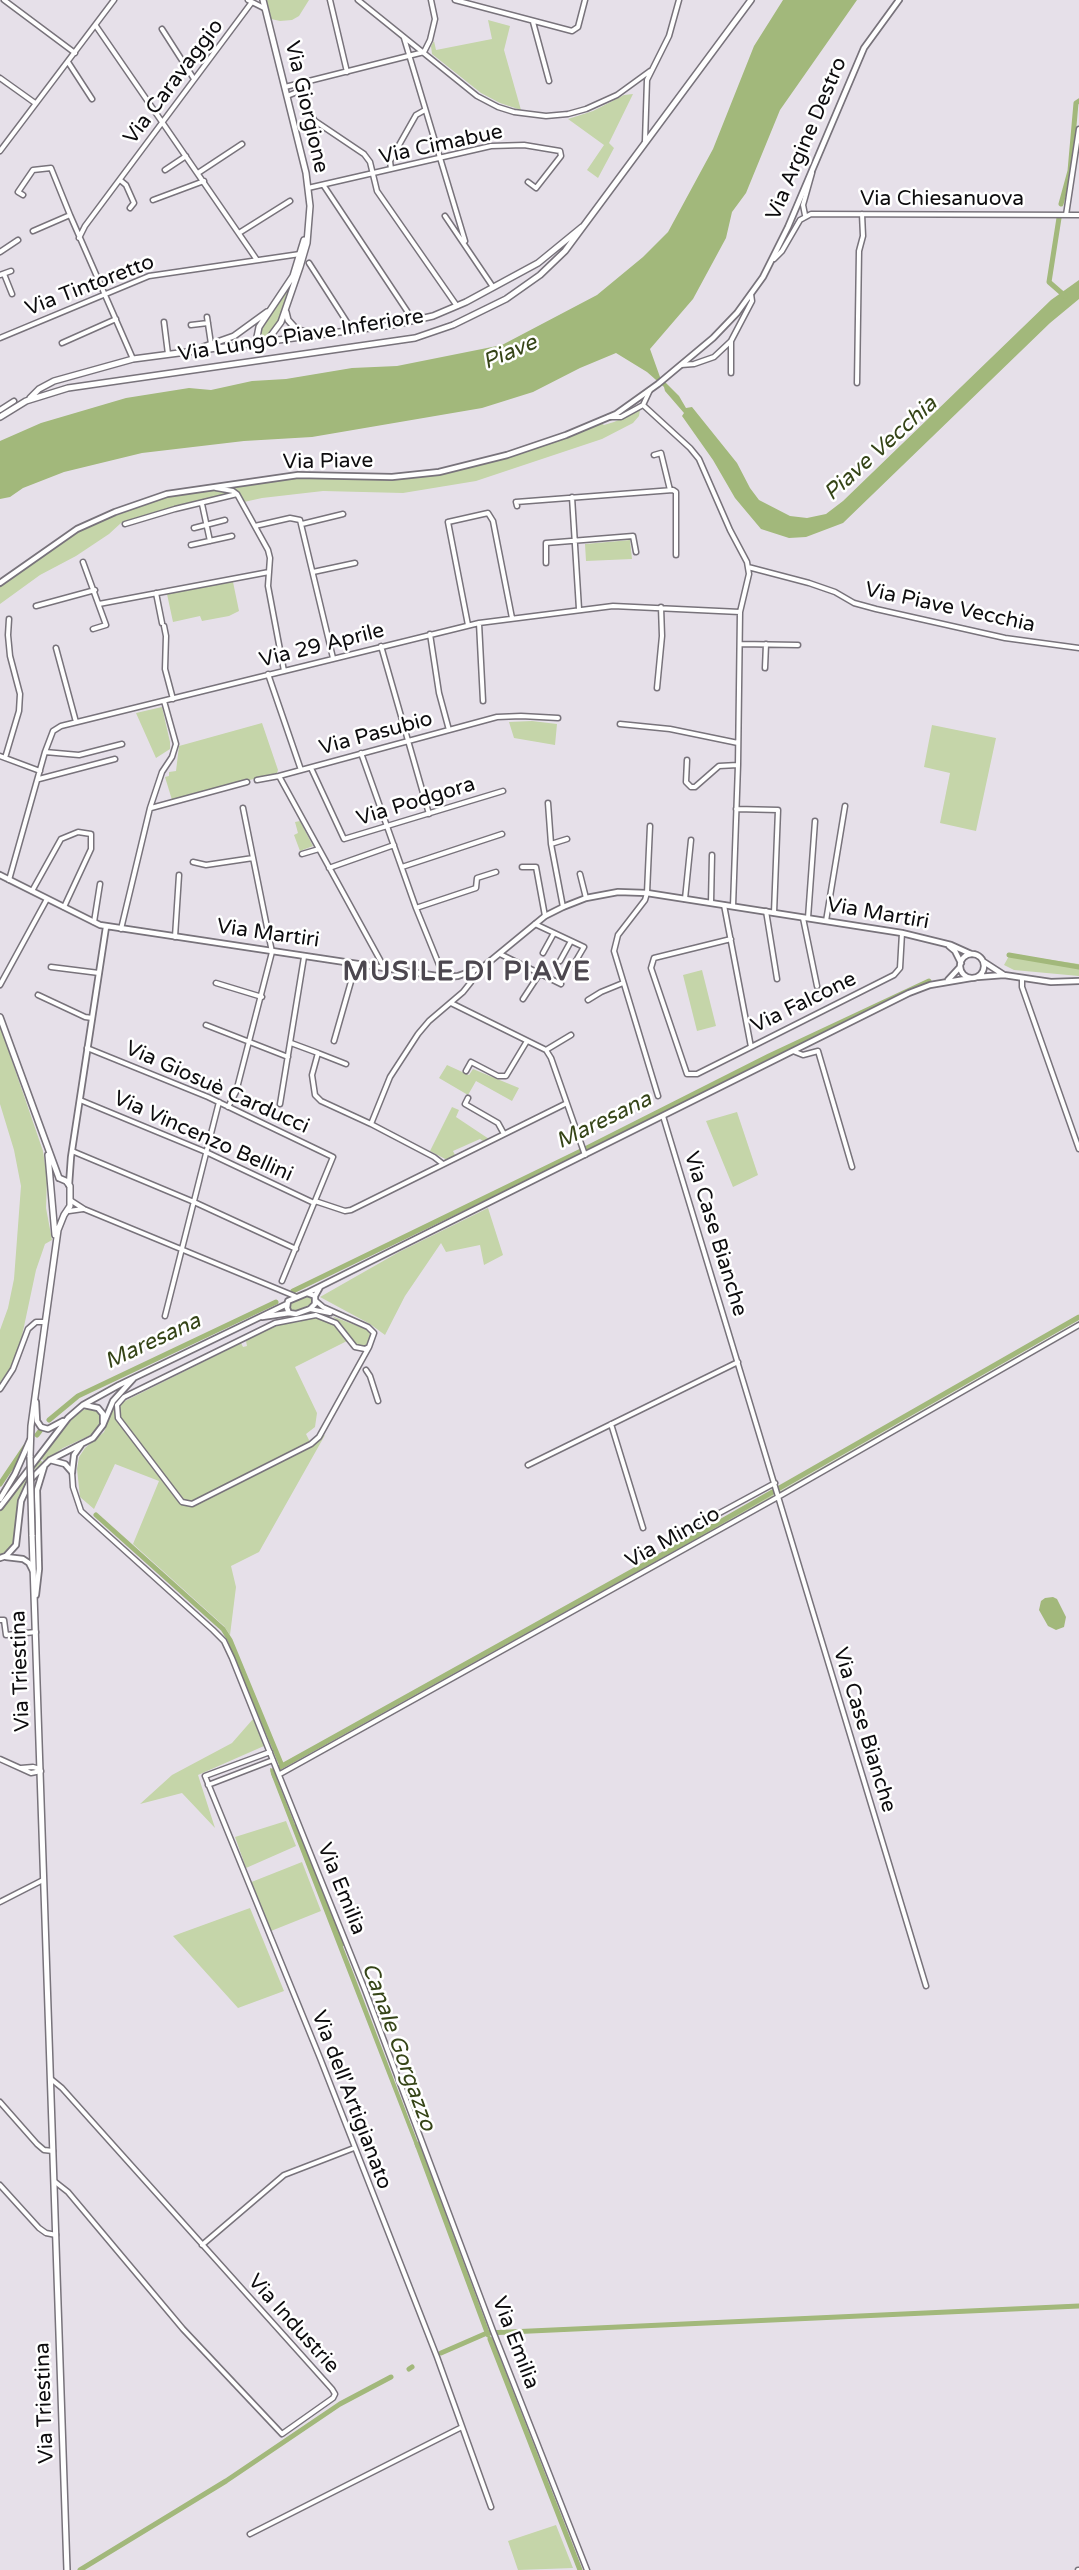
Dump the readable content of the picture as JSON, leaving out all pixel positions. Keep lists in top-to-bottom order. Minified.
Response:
{"streets":{"main road":["Via Giorgione","Via Lungo Piave Inferiore","Via Triestina"],"street":["Via Caravaggio","Via Argine Destro","Via Cimabue","Via Chiesanuova","Via Tintoretto","Via Piave","Via Piave Vecchia","Via 29 Aprile","Via Pasubio","Via Podgora","Via Martiri","Via Falcone","Via Giosuè Carducci","Via Vincenzo Bellini","Via Case Bianche","Via Mincio","Via Emilia","Via dell'Artigianato","Via Industrie"]},"crossings":[["Via Giorgione","Via Cimabue"],["Via Giorgione","Via Tintoretto"],["Via Giorgione","Via Lungo Piave Inferiore"],["Via Argine Destro","Via Piave"],["Via 29 Aprile","Via Pasubio"],["Via 29 Aprile","Via Martiri"],["Via Pasubio","Via Podgora"],["Via Martiri","Via Falcone"],["Via Giosuè Carducci","Via Vincenzo Bellini"],["Via Case Bianche","Via Mincio"],["Via Mincio","Via Emilia"],["Via Triestina","Via Industrie"]],"districts":["MUSILE DI PIAVE"],"water":["Piave","Piave Vecchia","Maresana","Canale Gorgazzo"]}
